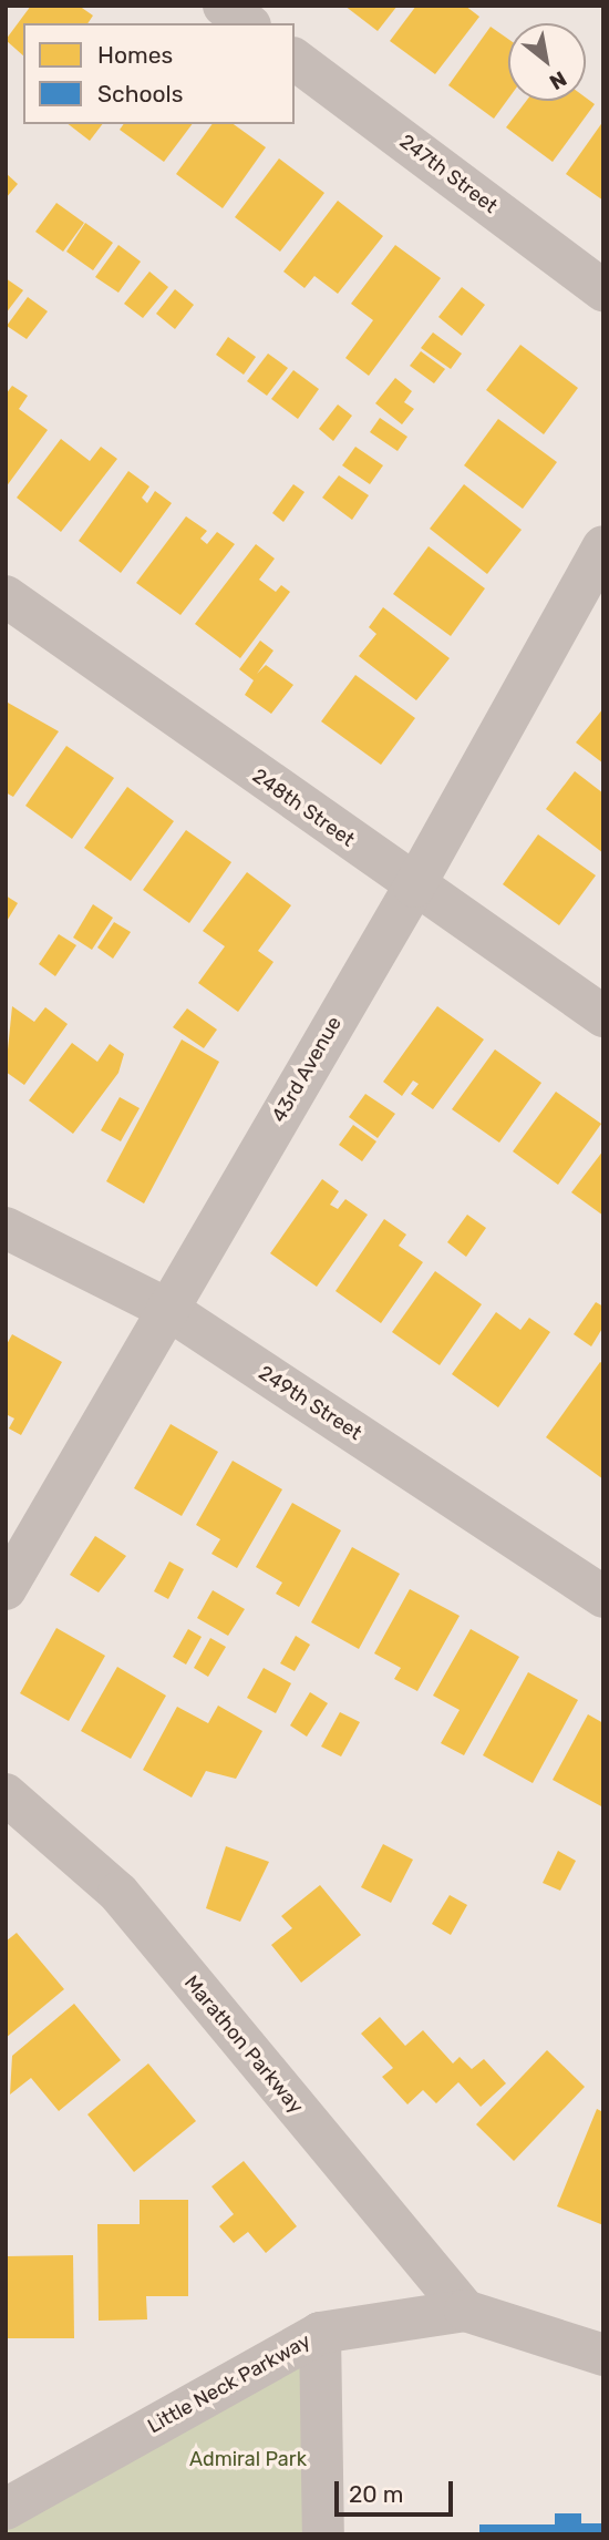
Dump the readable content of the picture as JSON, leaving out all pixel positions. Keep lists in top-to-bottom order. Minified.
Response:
{"streets":{"street":["247th Street","248th Street","43rd Avenue","249th Street","Marathon Parkway","Little Neck Parkway"]},"crossings":[["248th Street","43rd Avenue"],["43rd Avenue","249th Street"],["Marathon Parkway","Little Neck Parkway"]],"parks":["Admiral Park"],"legend":["Homes","Schools"],"scale_bar":"20 m","north":"bottom right"}
